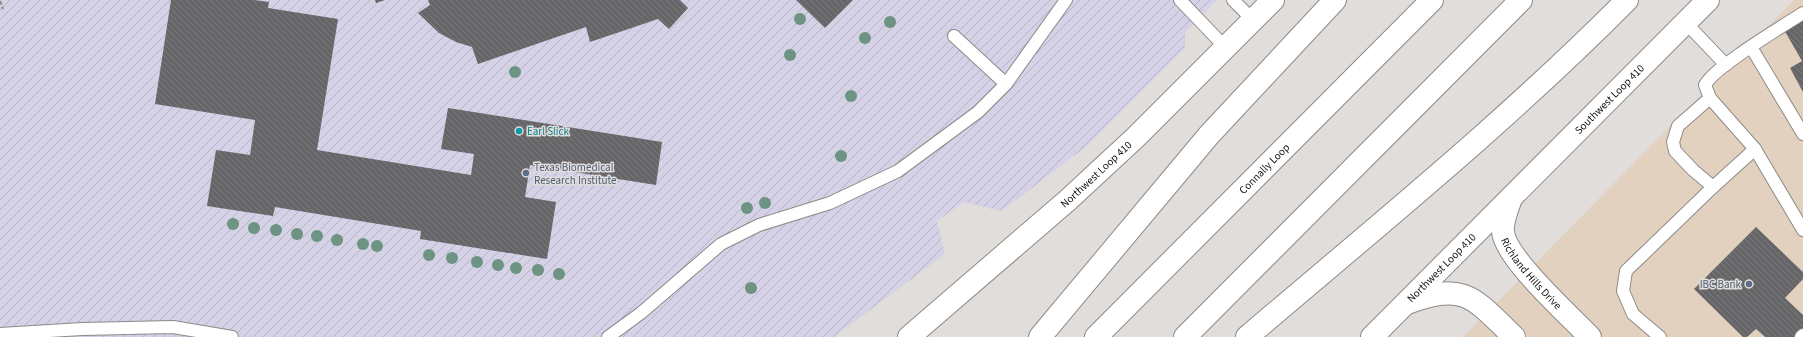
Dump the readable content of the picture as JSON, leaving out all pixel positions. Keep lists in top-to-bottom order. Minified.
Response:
{"streets":{"main road":["Southwest Loop 410","Connally Loop","Northwest Loop 410","Richland Hills Drive"]},"crossings":[["Southwest Loop 410","Northwest Loop 410"],["Southwest Loop 410","Richland Hills Drive"],["Northwest Loop 410","Richland Hills Drive"]],"places":["Earl Slick","Texas Biomedical Research Institute","IBC Bank"]}
